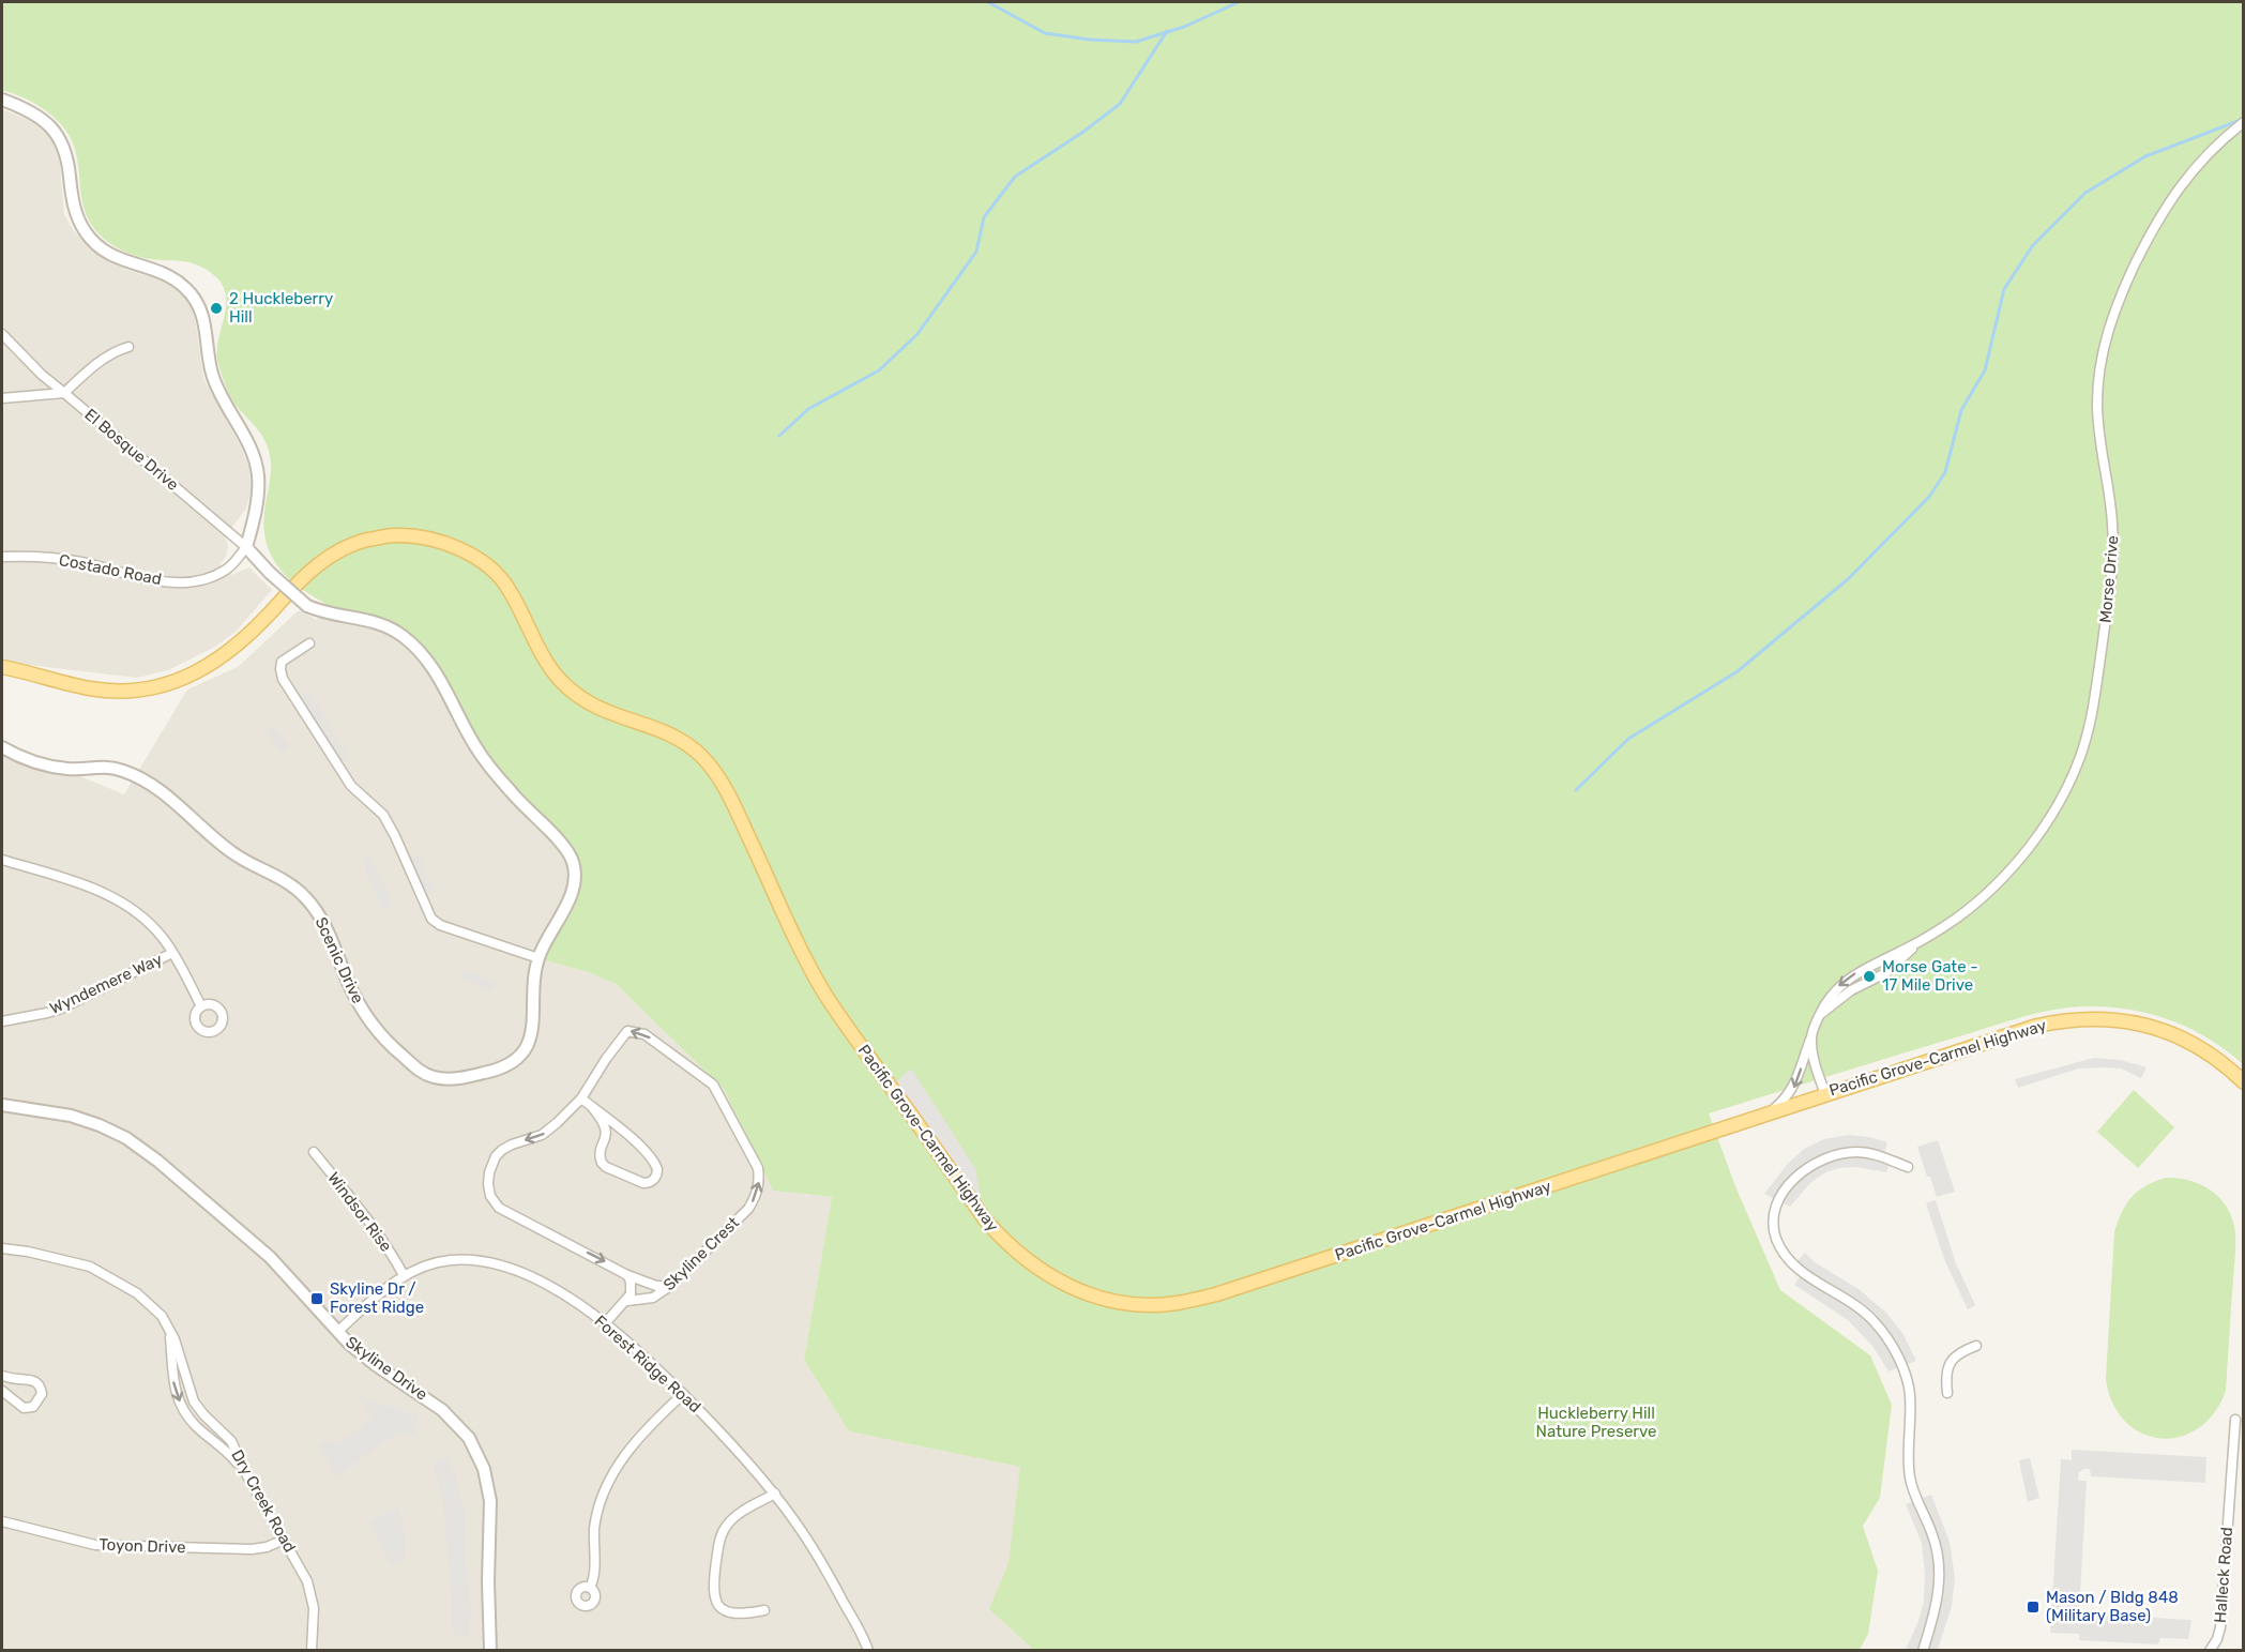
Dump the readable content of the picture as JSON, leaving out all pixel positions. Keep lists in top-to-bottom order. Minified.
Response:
{"streets":{"main road":["Pacific Grove-Carmel Highway"],"street":["El Bosque Drive","Costado Road","Morse Drive","Scenic Drive","Wyndemere Way","Windsor Rise","Skyline Crest","Forest Ridge Road","Skyline Drive","Dry Creek Road","Toyon Drive","Halleck Road"]},"crossings":[["El Bosque Drive","Costado Road"],["El Bosque Drive","Scenic Drive"],["Costado Road","Scenic Drive"],["Morse Drive","Pacific Grove-Carmel Highway"],["Windsor Rise","Forest Ridge Road"],["Forest Ridge Road","Skyline Drive"],["Dry Creek Road","Toyon Drive"]],"parks":["Huckleberry Hill Nature Preserve"],"places":{"other":["2 Huckleberry Hill","Morse Gate - 17 Mile Drive"],"transit":["Skyline Dr / Forest Ridge","Mason / Bldg 848 (Military Base)"]}}
